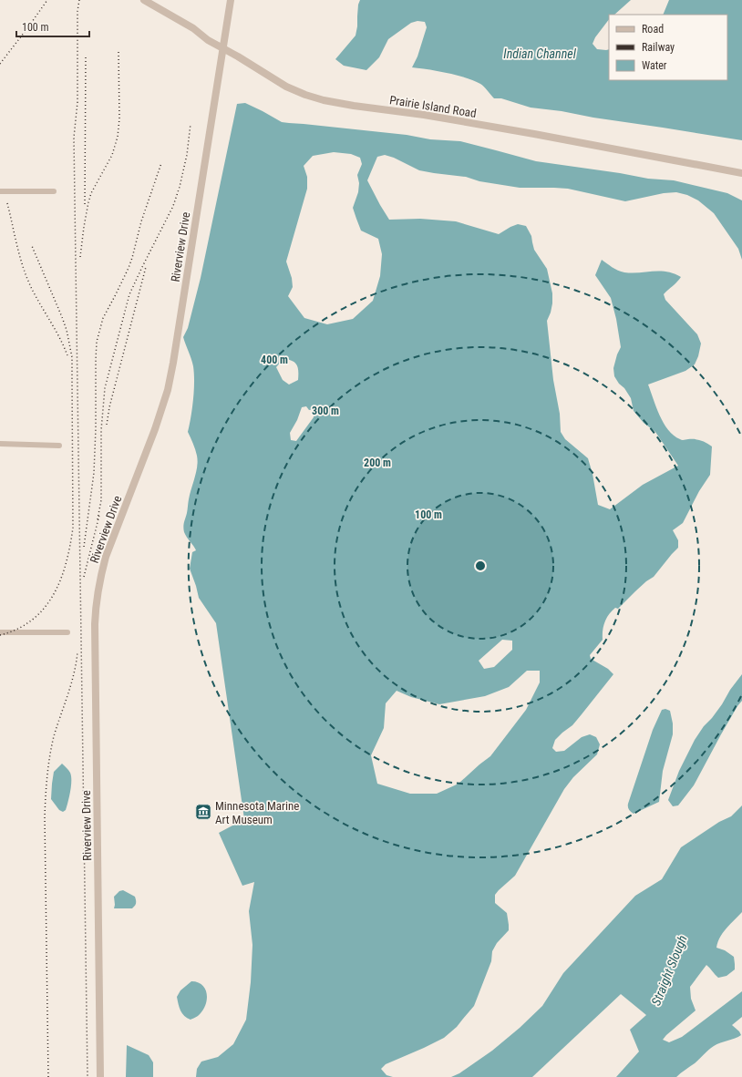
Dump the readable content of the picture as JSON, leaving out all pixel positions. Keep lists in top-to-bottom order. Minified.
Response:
{"streets":{"street":["Prairie Island Road","Riverview Drive"]},"crossings":[["Prairie Island Road","Riverview Drive"]],"water":["Indian Channel","Straight Slough"],"places":{"museum":["Minnesota Marine Art Museum"]},"legend":["Road","Railway","Water"],"scale_bar":"100 m","rings":["400 m","300 m","200 m","100 m"]}
